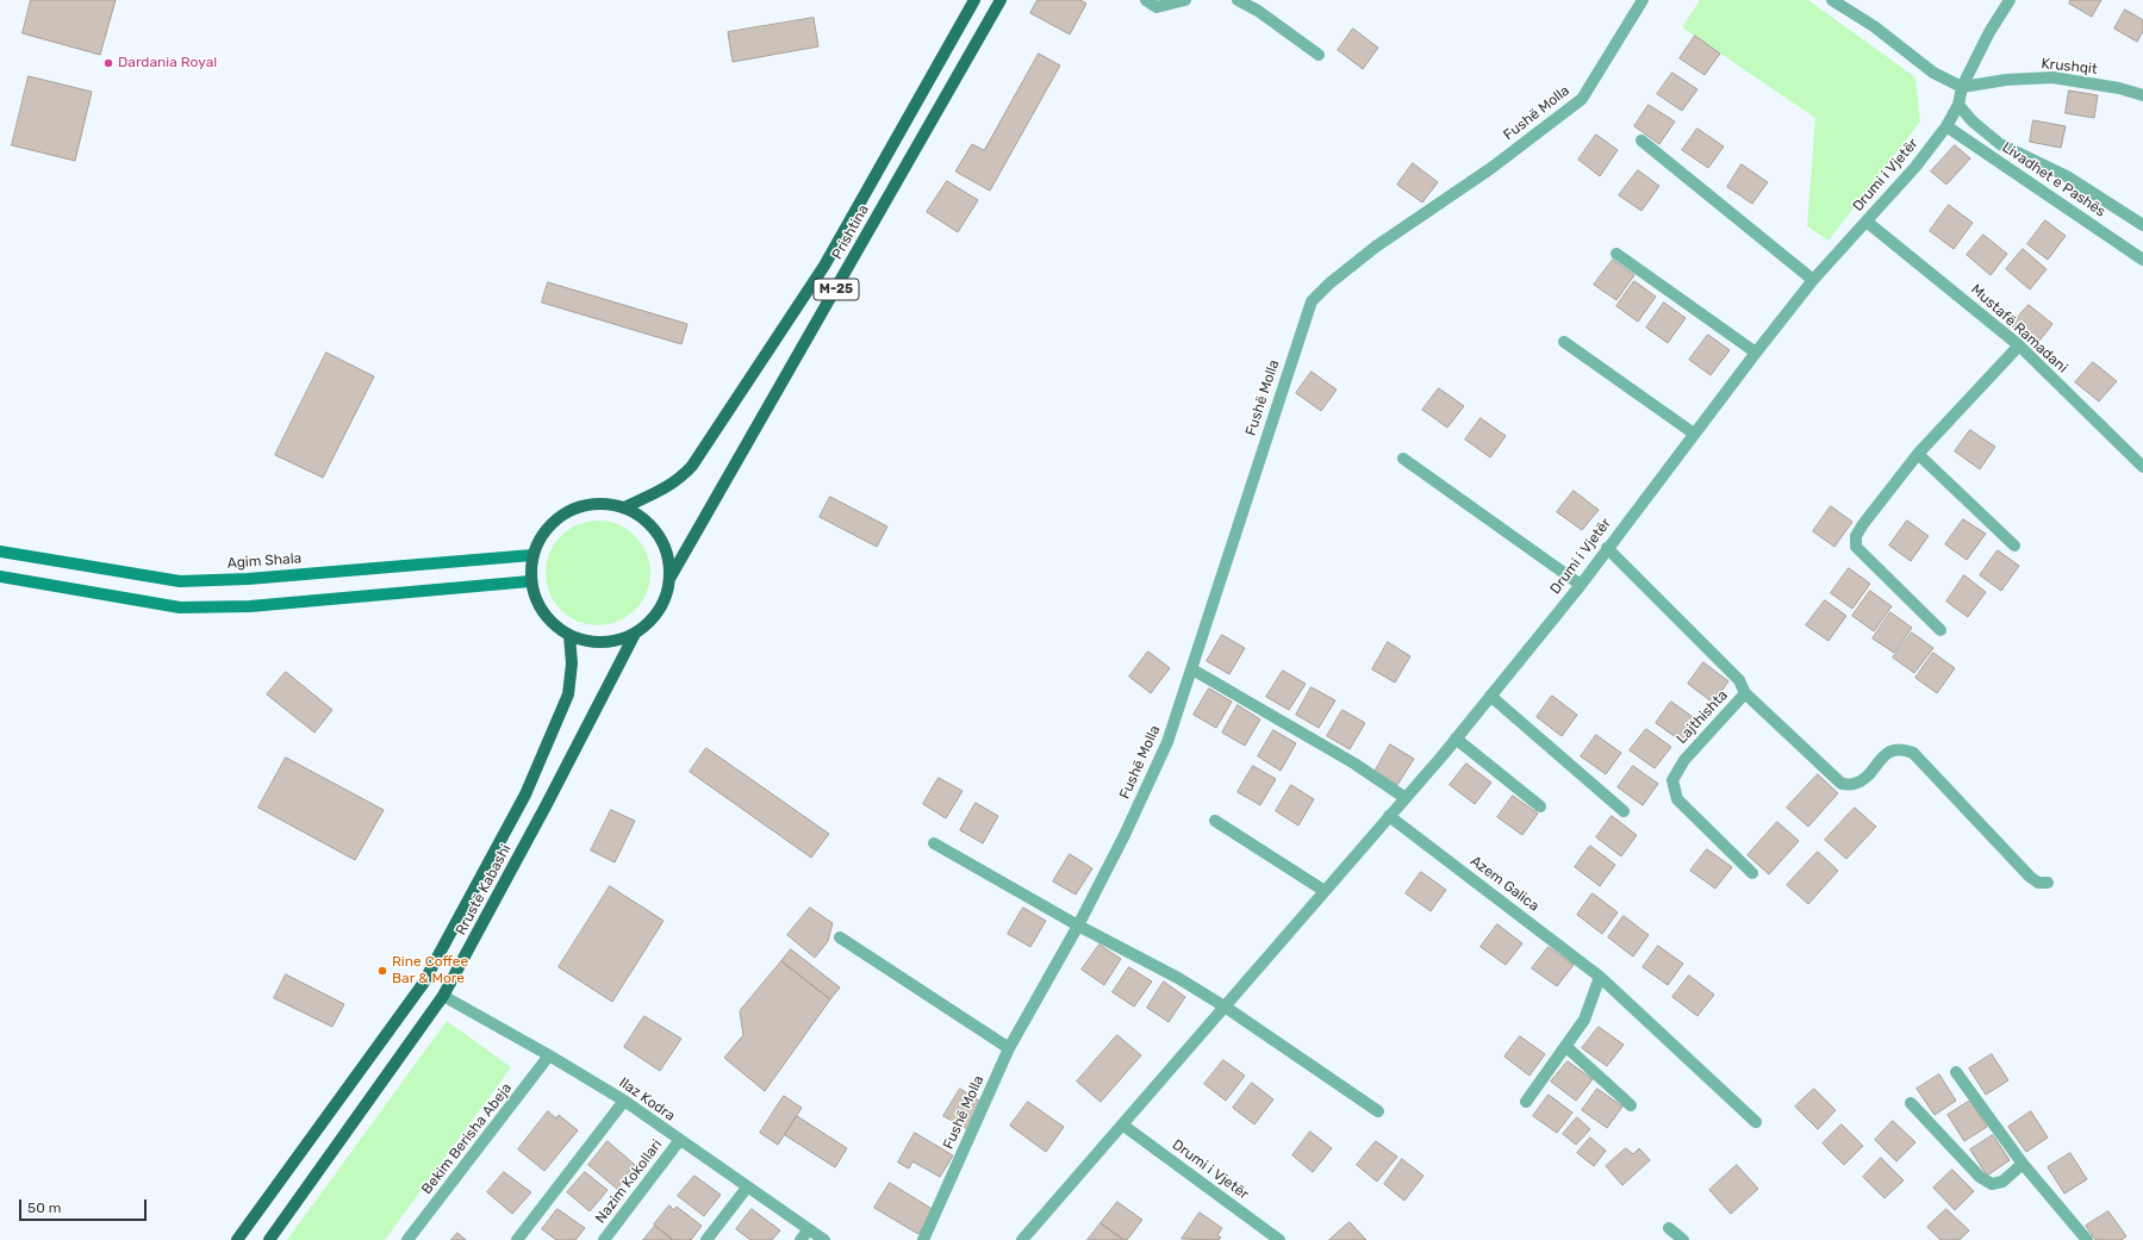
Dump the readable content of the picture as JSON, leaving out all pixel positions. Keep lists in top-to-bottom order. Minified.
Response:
{"streets":{"main road":["Prishtina","M-25","Agim Shala","Rrustë Kabashi"],"street":["Krushqit","Fushë Molla","Drumi i Vjetër","Livadhet e Pashës","Mustafë Ramadani","Lajthishta","Azem Galica","Ilaz Kodra","Bekim Berisha Abeja","Nazim Kokollari"]},"crossings":[["Krushqit","Drumi i Vjetër"],["Drumi i Vjetër","Livadhet e Pashës"],["Drumi i Vjetër","Mustafë Ramadani"],["Drumi i Vjetër","Lajthishta"],["Drumi i Vjetër","Azem Galica"],["Prishtina","Agim Shala"],["Prishtina","Rrustë Kabashi"],["Agim Shala","Rrustë Kabashi"],["Rrustë Kabashi","Ilaz Kodra"],["Ilaz Kodra","Bekim Berisha Abeja"],["Ilaz Kodra","Nazim Kokollari"]],"places":["Dardania Royal","Rine Coffee Bar & More"],"scale_bar":"50 m"}
